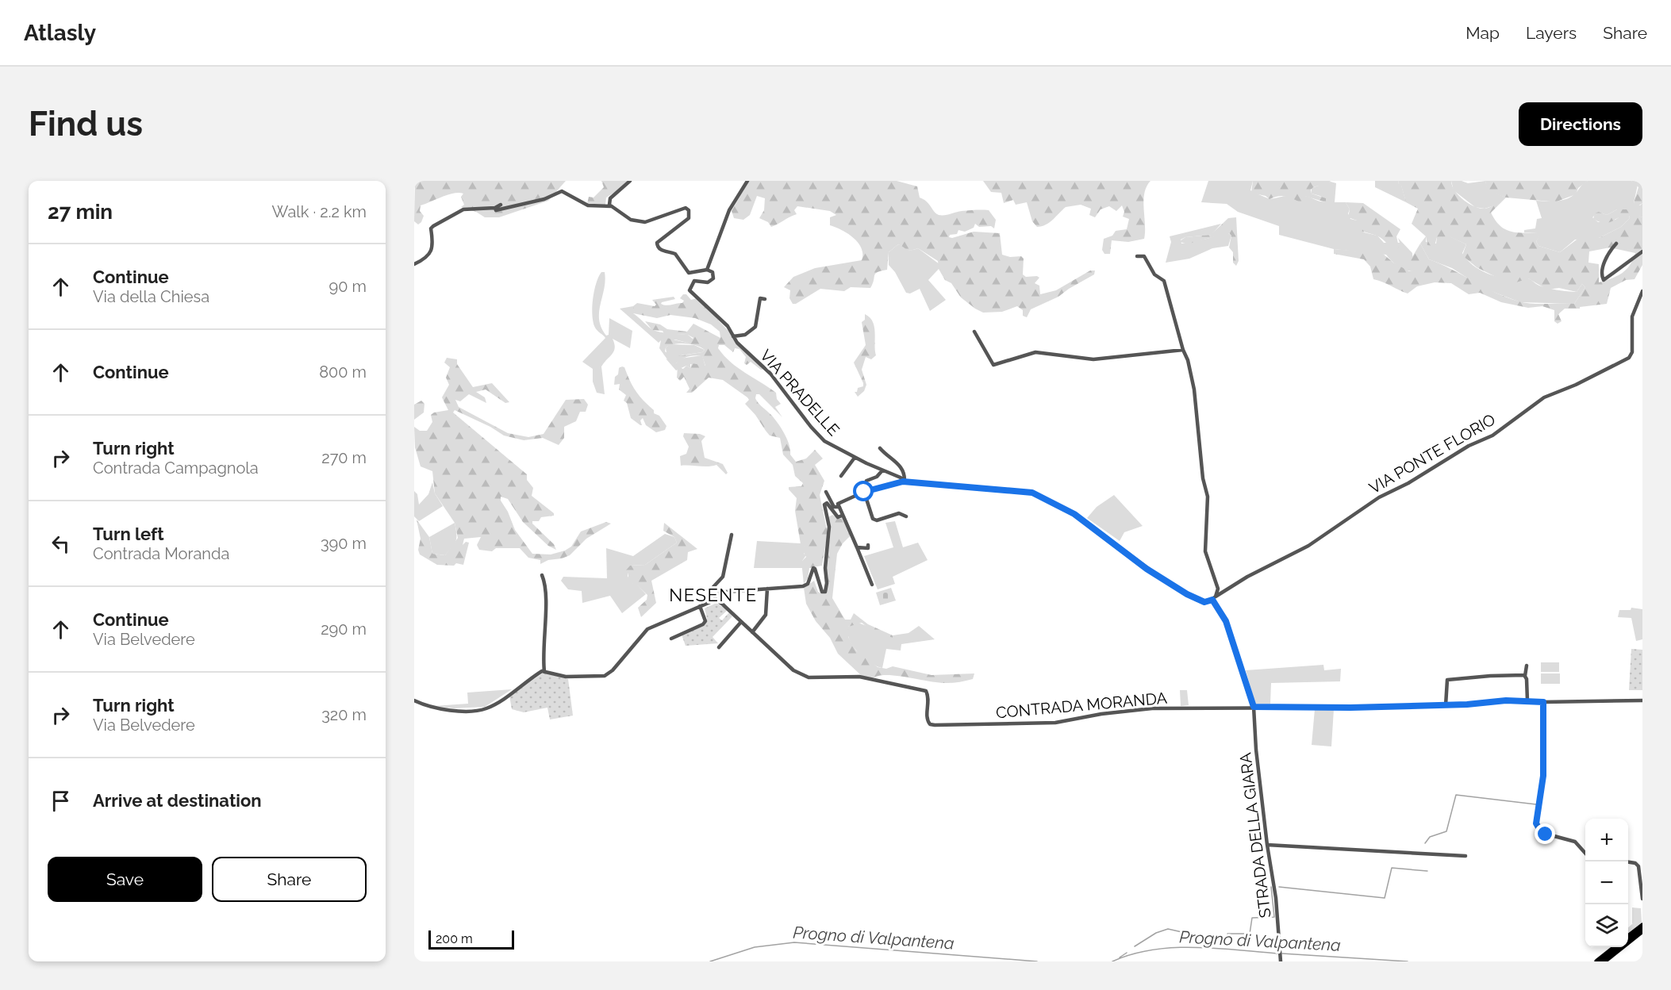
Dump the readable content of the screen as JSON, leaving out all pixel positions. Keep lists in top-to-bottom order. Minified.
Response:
{"streets":{"street":["VIA PRADELLE","VIA PONTE FLORIO","CONTRADA MORANDA","STRADA DELLA GIARA"]},"crossings":[["VIA PONTE FLORIO","STRADA DELLA GIARA"],["CONTRADA MORANDA","STRADA DELLA GIARA"]],"districts":["NESENTE"],"water":["Progno di Valpantena"],"scale_bar":"200 m","page":{"header":"Atlasly","nav":["Map","Layers","Share"],"buttons":["Directions",["Save","Share"]],"title":"Find us","heading":["27 min","Walk · 2.2 km"],"list":[["Continue","Via della Chiesa","90 m"],["Continue","800 m"],["Turn right","Contrada Campagnola","270 m"],["Turn left","Contrada Moranda","390 m"],["Continue","Via Belvedere","290 m"],["Turn right","Via Belvedere","320 m"],"Arrive at destination"],"map_buttons":["+","−"],"scale":"200 m"}}
